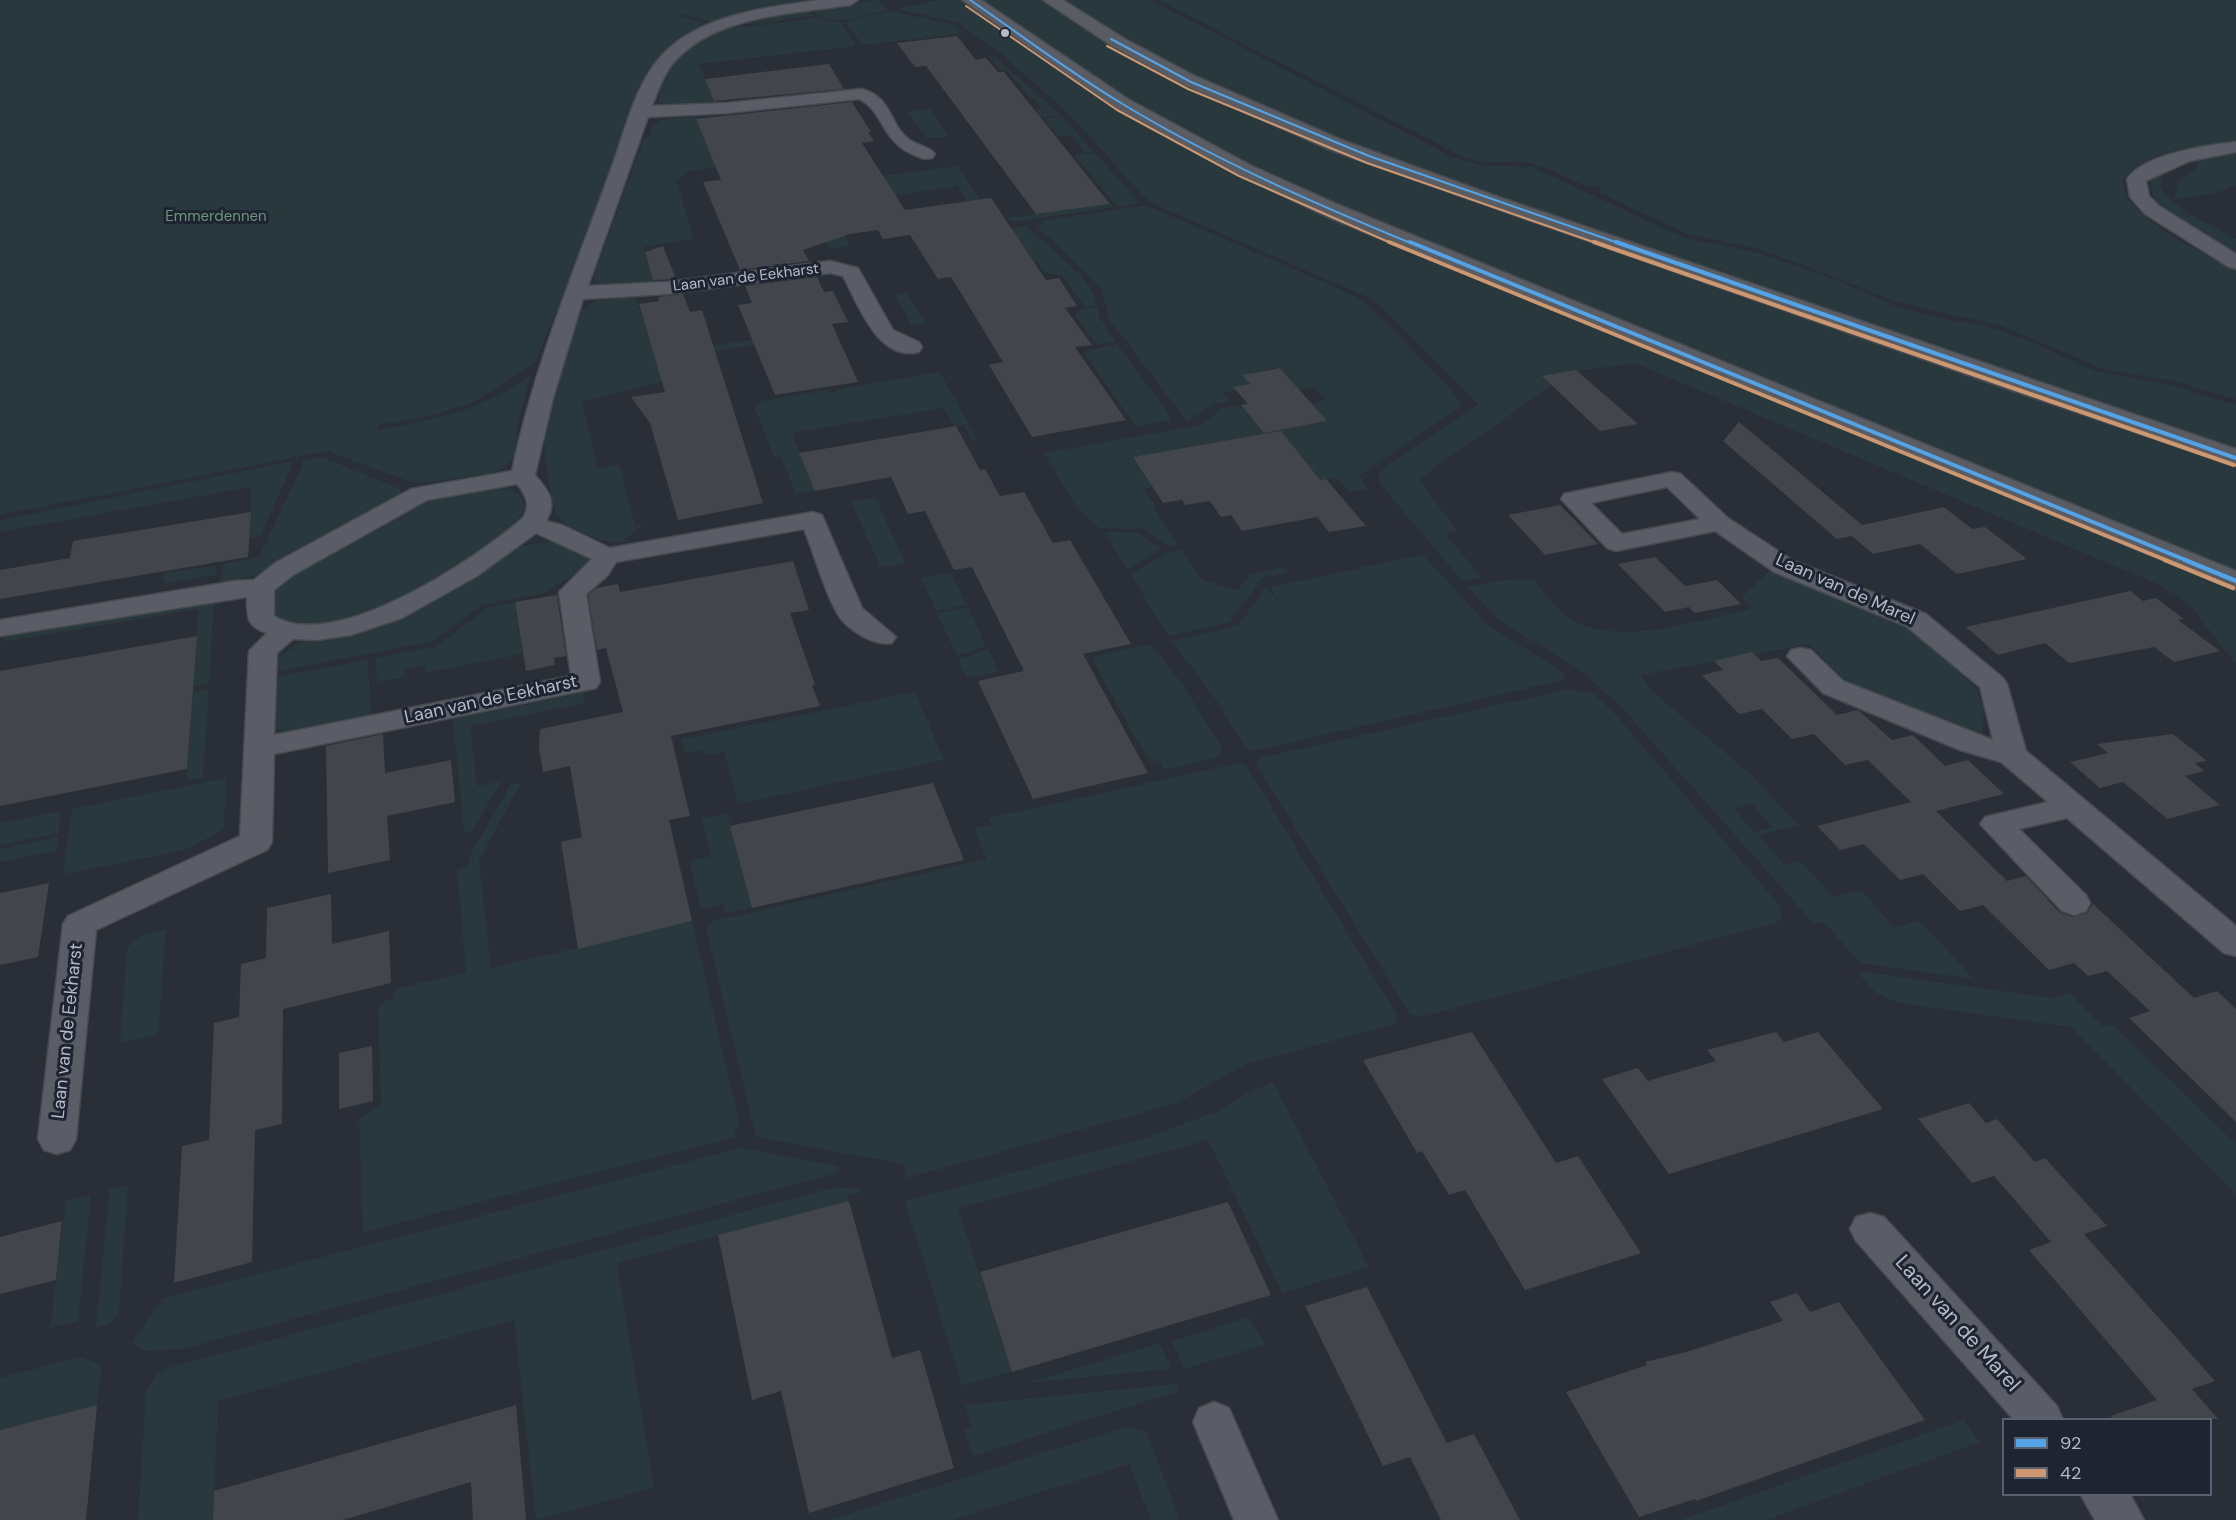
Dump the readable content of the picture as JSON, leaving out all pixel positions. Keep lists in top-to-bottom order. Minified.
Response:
{"streets":{"street":["Laan van de Eekharst","Laan van de Marel"]},"parks":["Emmerdennen"],"lines":["transit line 92","transit line 42"],"legend":["92","42"]}
